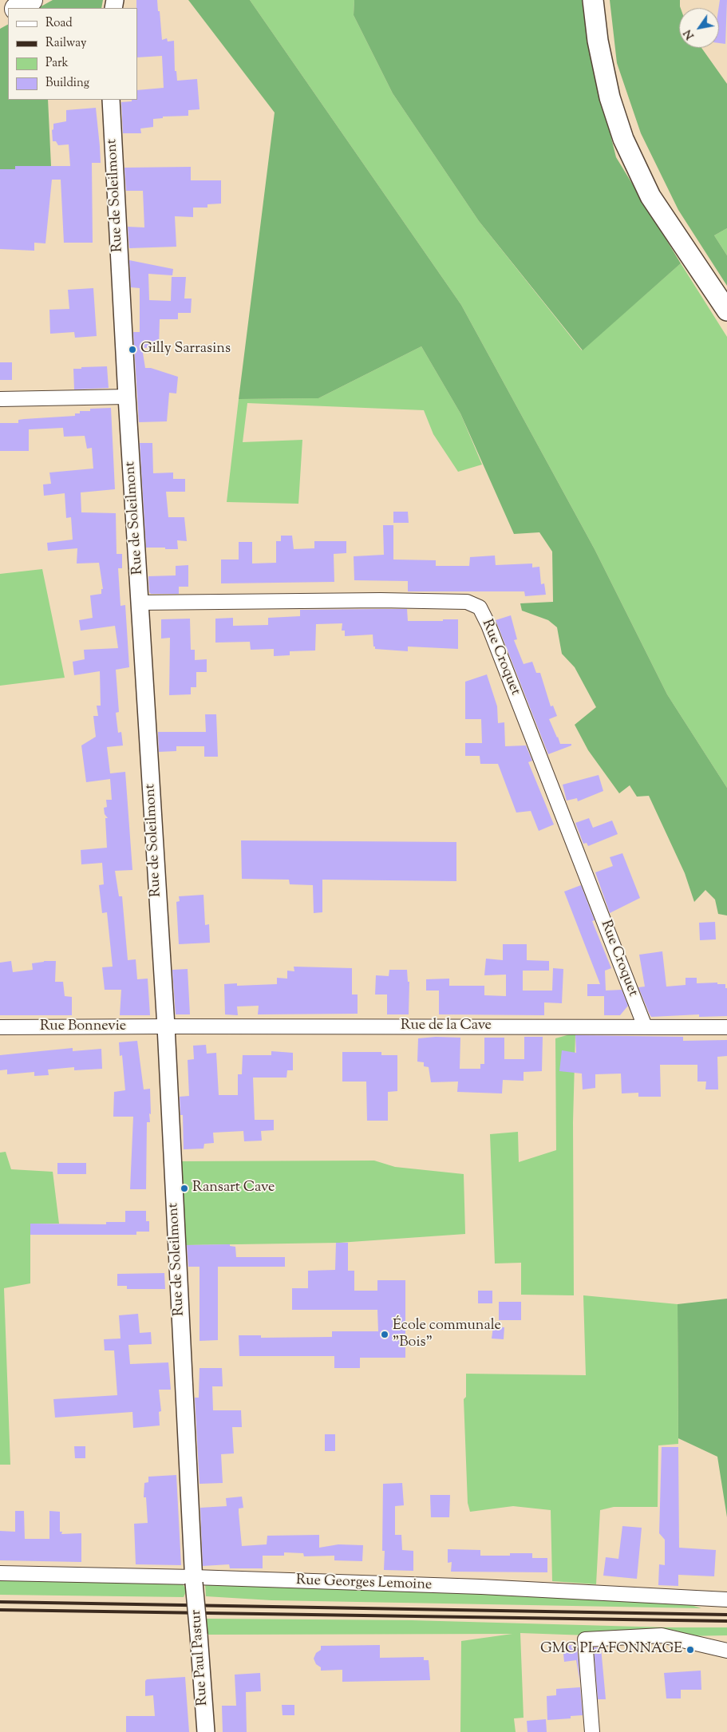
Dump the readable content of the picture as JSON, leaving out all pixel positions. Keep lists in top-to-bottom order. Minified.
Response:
{"streets":{"street":["Rue de Soleilmont","Rue Croquet","Rue de la Cave","Rue Bonnevie","Rue Georges Lemoine","Rue Paul Pastur"]},"crossings":[["Rue de Soleilmont","Rue Croquet"],["Rue de Soleilmont","Rue de la Cave"],["Rue de Soleilmont","Rue Bonnevie"],["Rue de Soleilmont","Rue Georges Lemoine"],["Rue de Soleilmont","Rue Paul Pastur"],["Rue Croquet","Rue de la Cave"],["Rue de la Cave","Rue Bonnevie"],["Rue Georges Lemoine","Rue Paul Pastur"]],"places":["Gilly Sarrasins","Ransart Cave","École communale \"Bois\"","GMG PLAFONNAGE"],"legend":["Road","Railway","Park","Building"],"north":"bottom left"}
